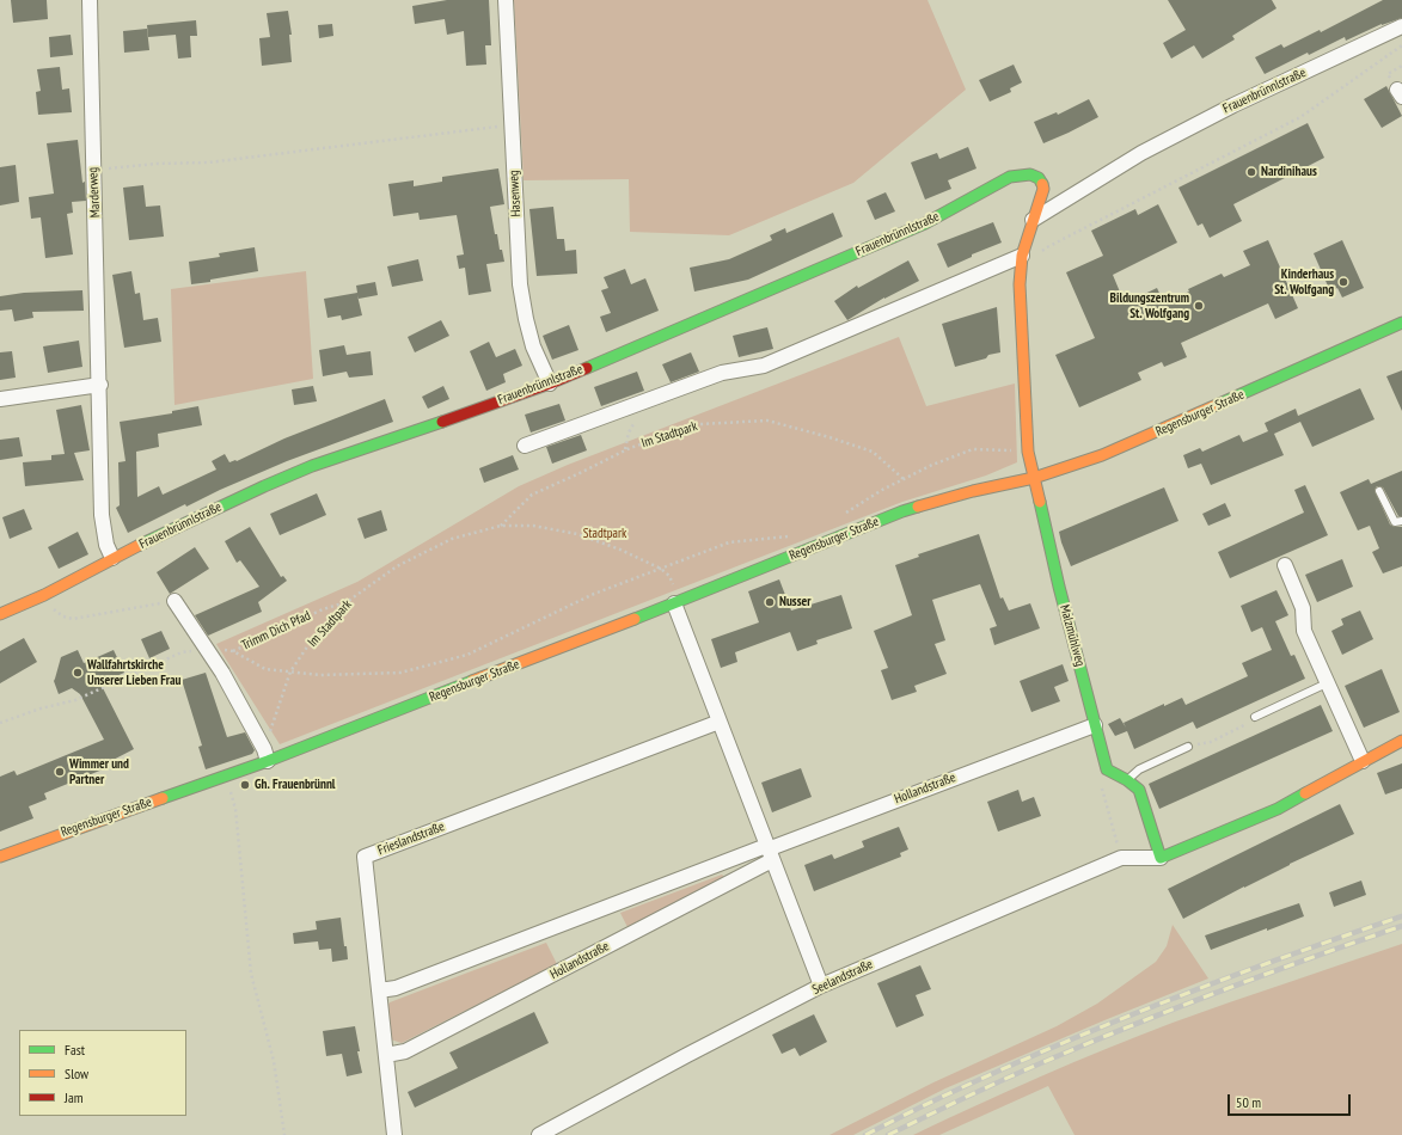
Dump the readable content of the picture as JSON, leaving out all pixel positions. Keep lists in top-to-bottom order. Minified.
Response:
{"streets":{"street":["Frauenbrünnlstraße","Marderweg","Hasenweg","Regensburger Straße","Malzmühlweg","Hollandstraße","Frieslandstraße","Seelandstraße"],"path":["Im Stadtpark","Trimm Dich Pfad"]},"crossings":[["Frauenbrünnlstraße","Marderweg"],["Frauenbrünnlstraße","Hasenweg"],["Frauenbrünnlstraße","Regensburger Straße"],["Frauenbrünnlstraße","Malzmühlweg"],["Regensburger Straße","Im Stadtpark"],["Regensburger Straße","Malzmühlweg"],["Im Stadtpark","Trimm Dich Pfad"],["Malzmühlweg","Hollandstraße"],["Malzmühlweg","Seelandstraße"],["Hollandstraße","Frieslandstraße"]],"parks":["Stadtpark"],"places":["Nardinihaus","Kinderhaus St. Wolfgang","Bildungszentrum St. Wolfgang","Nusser","Wallfahrtskirche Unserer Lieben Frau","Wimmer und Partner","Gh. Frauenbrünnl"],"legend":["Fast","Slow","Jam"],"scale_bar":"50 m"}
